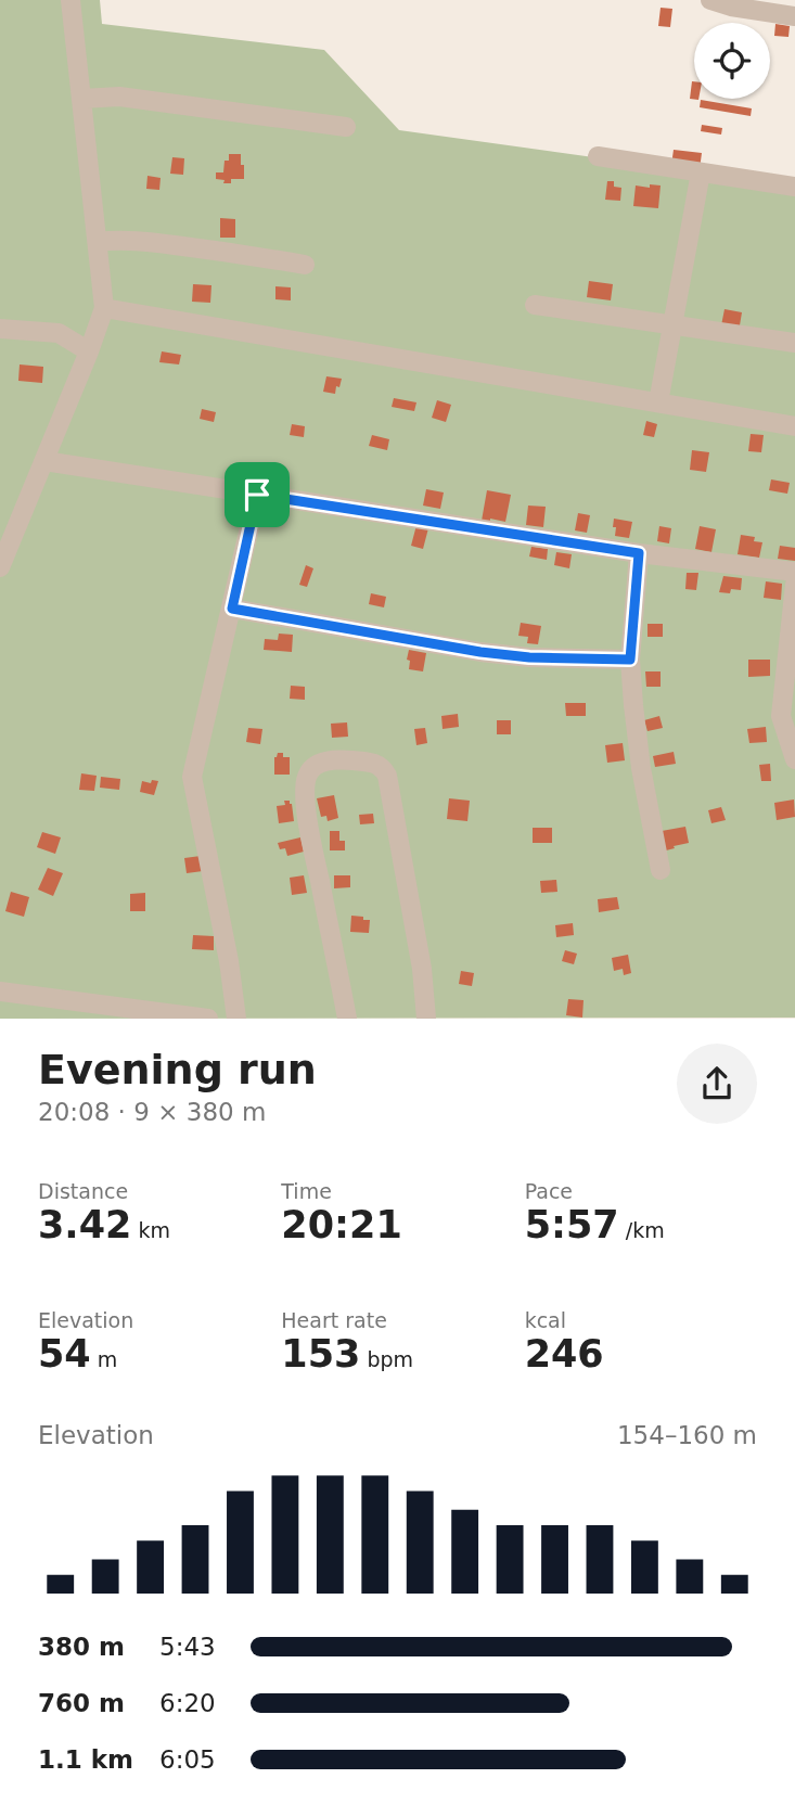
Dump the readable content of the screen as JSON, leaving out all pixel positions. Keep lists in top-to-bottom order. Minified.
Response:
{"page":{"heading":["Evening run","20:08 · 9 × 380 m"],"stats":[["Distance","3.42 km"],["Time","20:21"],["Pace","5:57 /km"],["Elevation","54 m"],["Heart rate","153 bpm"],["kcal","246"]],"chart":["Elevation","154–160 m"],"list":[{"name":"380 m","note":"5:43"},{"name":"760 m","note":"6:20"},{"name":"1.1 km","note":"6:05"}]}}
